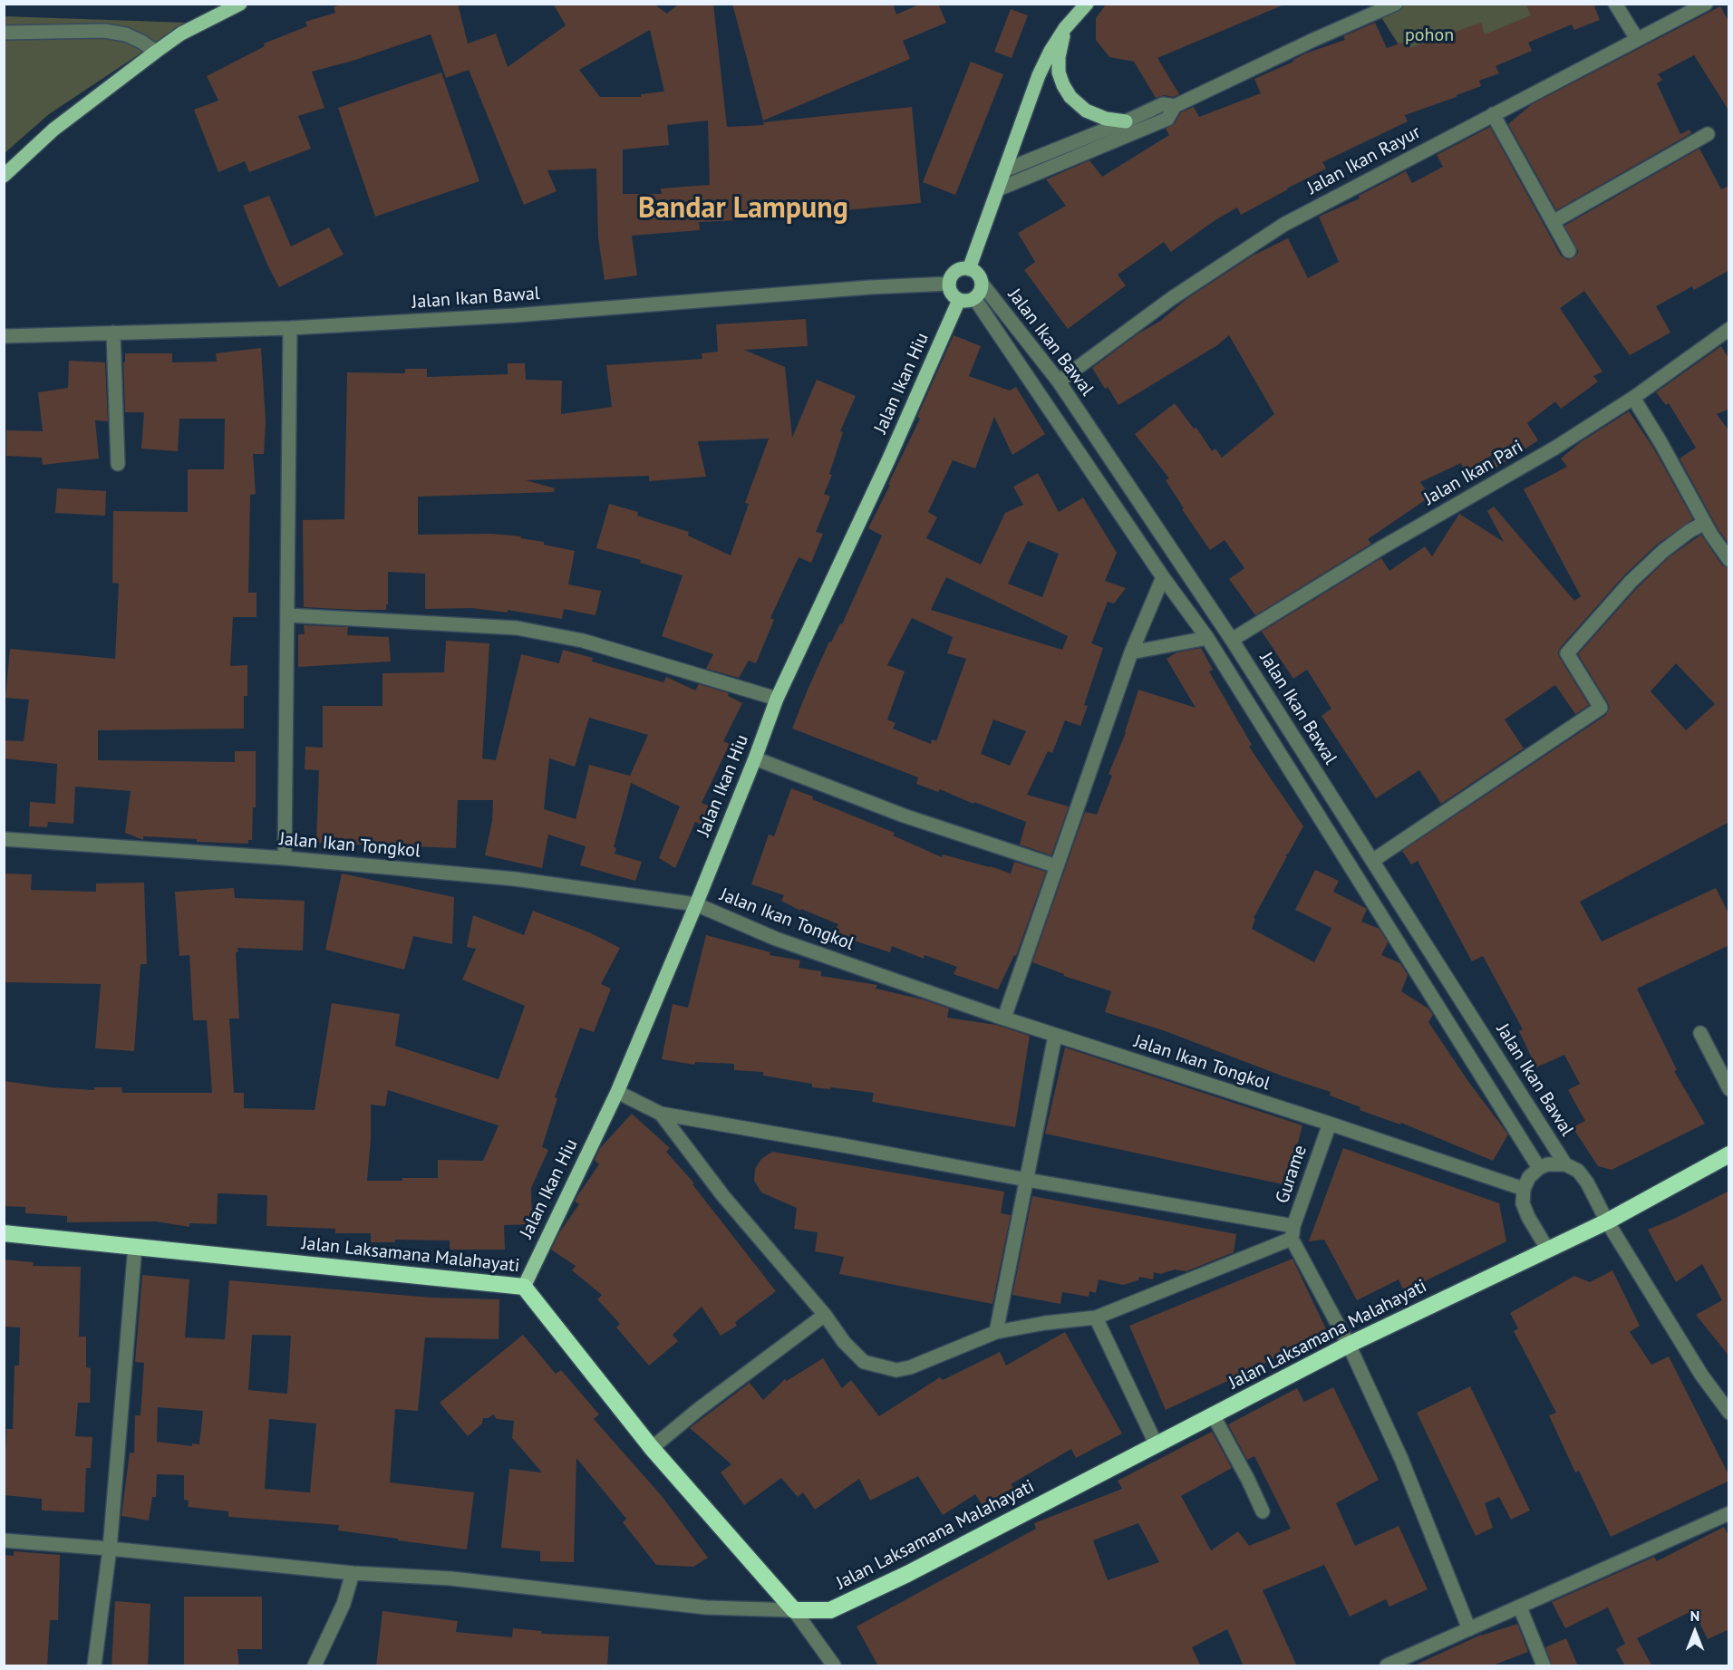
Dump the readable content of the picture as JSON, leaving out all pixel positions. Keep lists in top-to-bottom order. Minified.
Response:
{"streets":{"highway":["Jalan Laksamana Malahayati"],"main road":["Jalan Ikan Hiu"],"street":["Jalan Ikan Rayur","Jalan Ikan Bawal","Jalan Ikan Pari","Jalan Ikan Tongkol","Gurame"]},"crossings":[["Jalan Ikan Rayur","Jalan Ikan Bawal"],["Jalan Ikan Bawal","Jalan Ikan Hiu"],["Jalan Ikan Bawal","Jalan Ikan Pari"],["Jalan Ikan Bawal","Jalan Ikan Tongkol"],["Jalan Ikan Bawal","Jalan Laksamana Malahayati"],["Jalan Ikan Hiu","Jalan Ikan Tongkol"],["Jalan Ikan Hiu","Jalan Laksamana Malahayati"],["Jalan Ikan Tongkol","Gurame"],["Jalan Ikan Tongkol","Jalan Laksamana Malahayati"]],"districts":["Bandar Lampung"],"parks":["pohon"],"north":"top"}
